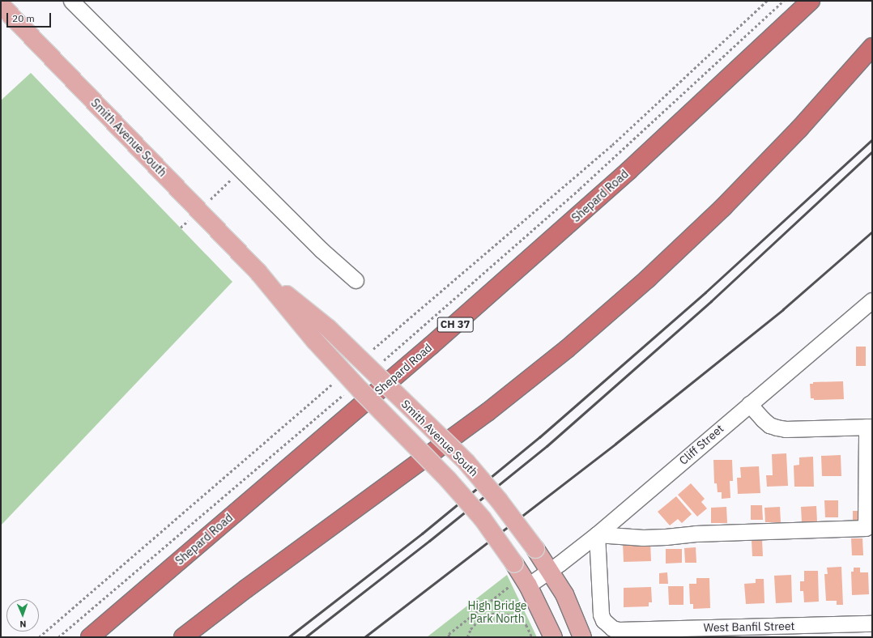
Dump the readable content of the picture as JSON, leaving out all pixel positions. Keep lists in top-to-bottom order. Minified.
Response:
{"streets":{"highway":["Shepard Road","CH 37"],"main road":["Smith Avenue South"],"street":["Cliff Street","West Banfil Street"]},"crossings":[["Smith Avenue South","Cliff Street"],["Cliff Street","West Banfil Street"]],"parks":["High Bridge Park North"],"scale_bar":"20 m","north":"bottom"}
